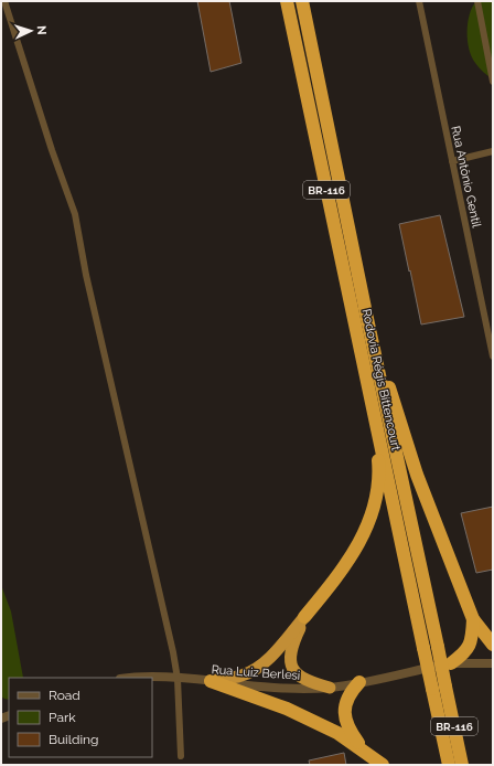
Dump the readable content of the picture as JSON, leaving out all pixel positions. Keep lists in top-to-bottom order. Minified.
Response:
{"streets":{"highway":["BR-116","Rodovia Régis Bittencourt"],"street":["Rua Antônio Gentil","Rua Luiz Berlesi"]},"legend":["Road","Park","Building"],"north":"right"}
